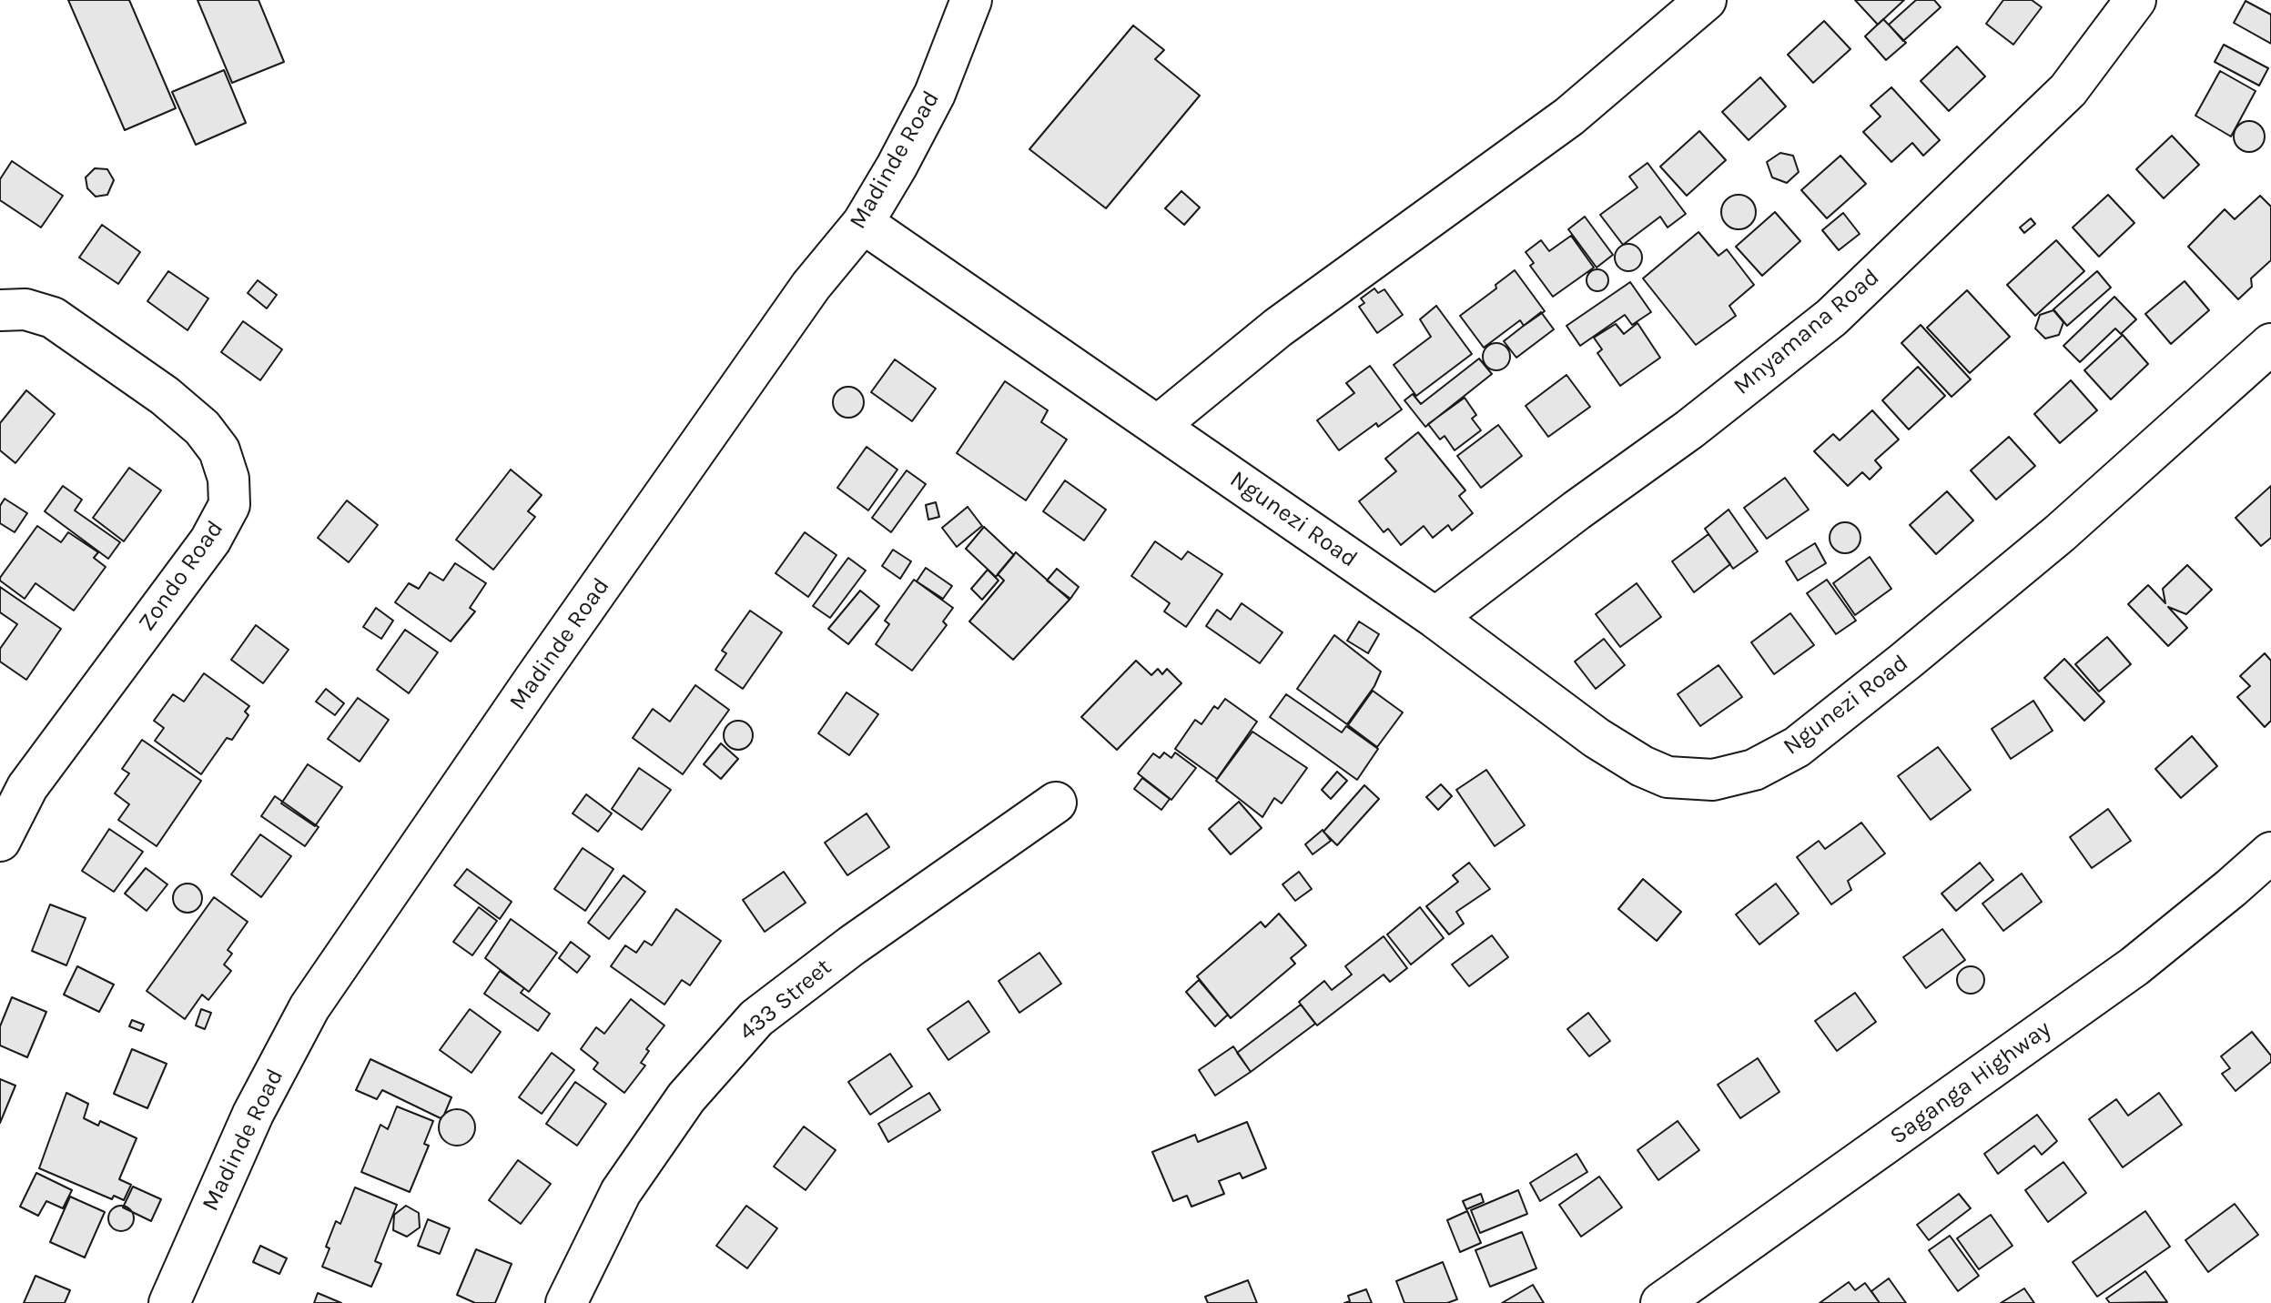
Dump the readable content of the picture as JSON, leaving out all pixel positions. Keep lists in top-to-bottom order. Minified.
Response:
{"streets":{"street":["Madinde Road","Mnyamana Road","Ngunezi Road","Zondo Road","433 Street","Saganga Highway"]},"crossings":[["Madinde Road","Ngunezi Road"],["Mnyamana Road","Ngunezi Road"]]}
